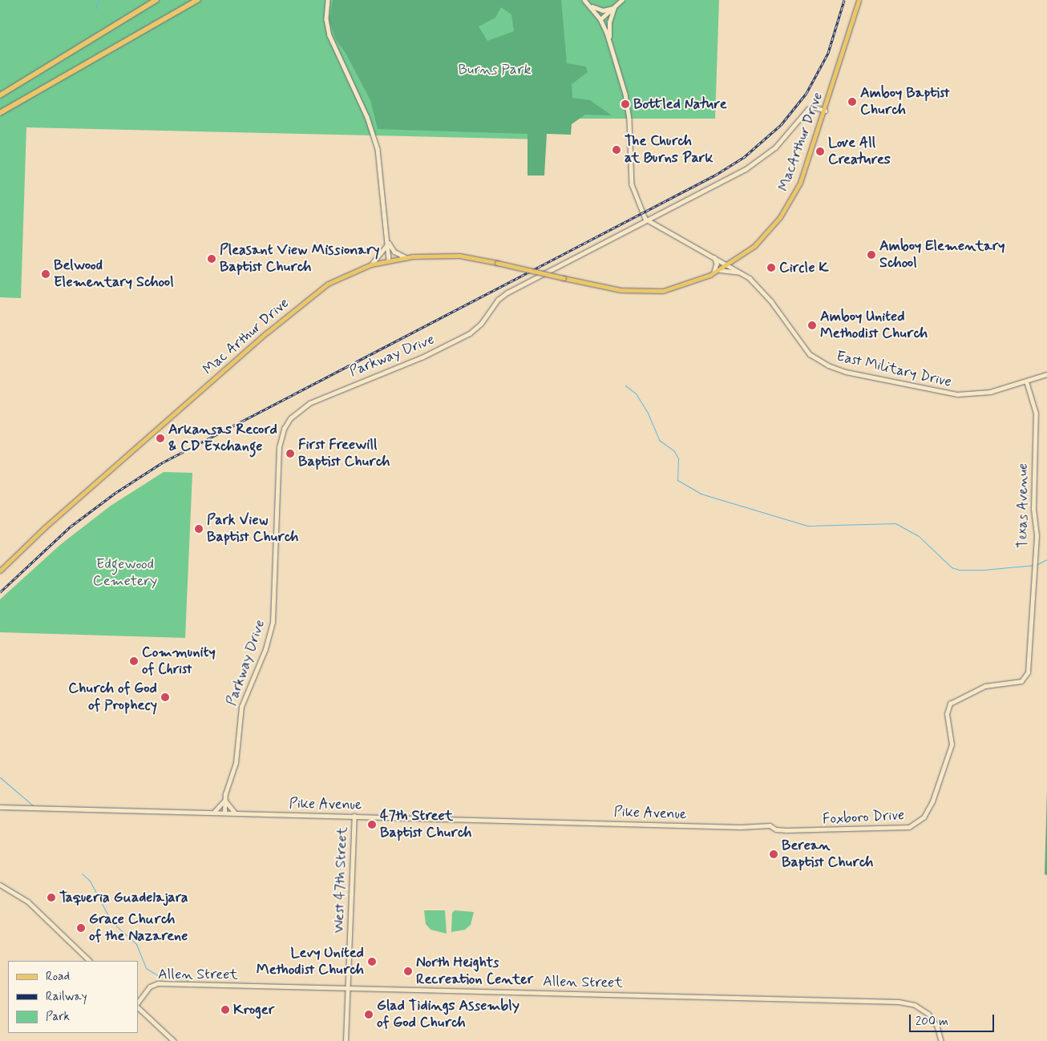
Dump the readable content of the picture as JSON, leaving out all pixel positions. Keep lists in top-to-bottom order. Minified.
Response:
{"streets":{"main road":["MacArthur Drive","Mac Arthur Drive"],"street":["Parkway Drive","East Military Drive","Texas Avenue","Pike Avenue","Foxboro Drive","West 47th Street","Allen Street"]},"crossings":[["MacArthur Drive","Mac Arthur Drive"],["MacArthur Drive","Parkway Drive"],["MacArthur Drive","East Military Drive"],["Parkway Drive","East Military Drive"],["Parkway Drive","Pike Avenue"],["East Military Drive","Texas Avenue"],["Texas Avenue","Foxboro Drive"],["Pike Avenue","Foxboro Drive"],["Pike Avenue","West 47th Street"],["West 47th Street","Allen Street"]],"parks":["Burns Park","Edgewood Cemetery"],"places":["Amboy Baptist Church","Bottled Nature","The Church at Burns Park","Love All Creatures","Amboy Elementary School","Pleasant View Missionary Baptist Church","Circle K","Belwood Elementary School","Amboy United Methodist Church","Arkansas Record & CD Exchange","First Freewill Baptist Church","Park View Baptist Church","Community of Christ","Church of God of Prophecy","47th Street Baptist Church","Berean Baptist Church","Taqueria Guadelajara","Grace Church of the Nazarene","Levy United Methodist Church","North Heights Recreation Center","Kroger","Glad Tidings Assembly of God Church"],"legend":["Road","Railway","Park"],"scale_bar":"200 m"}
